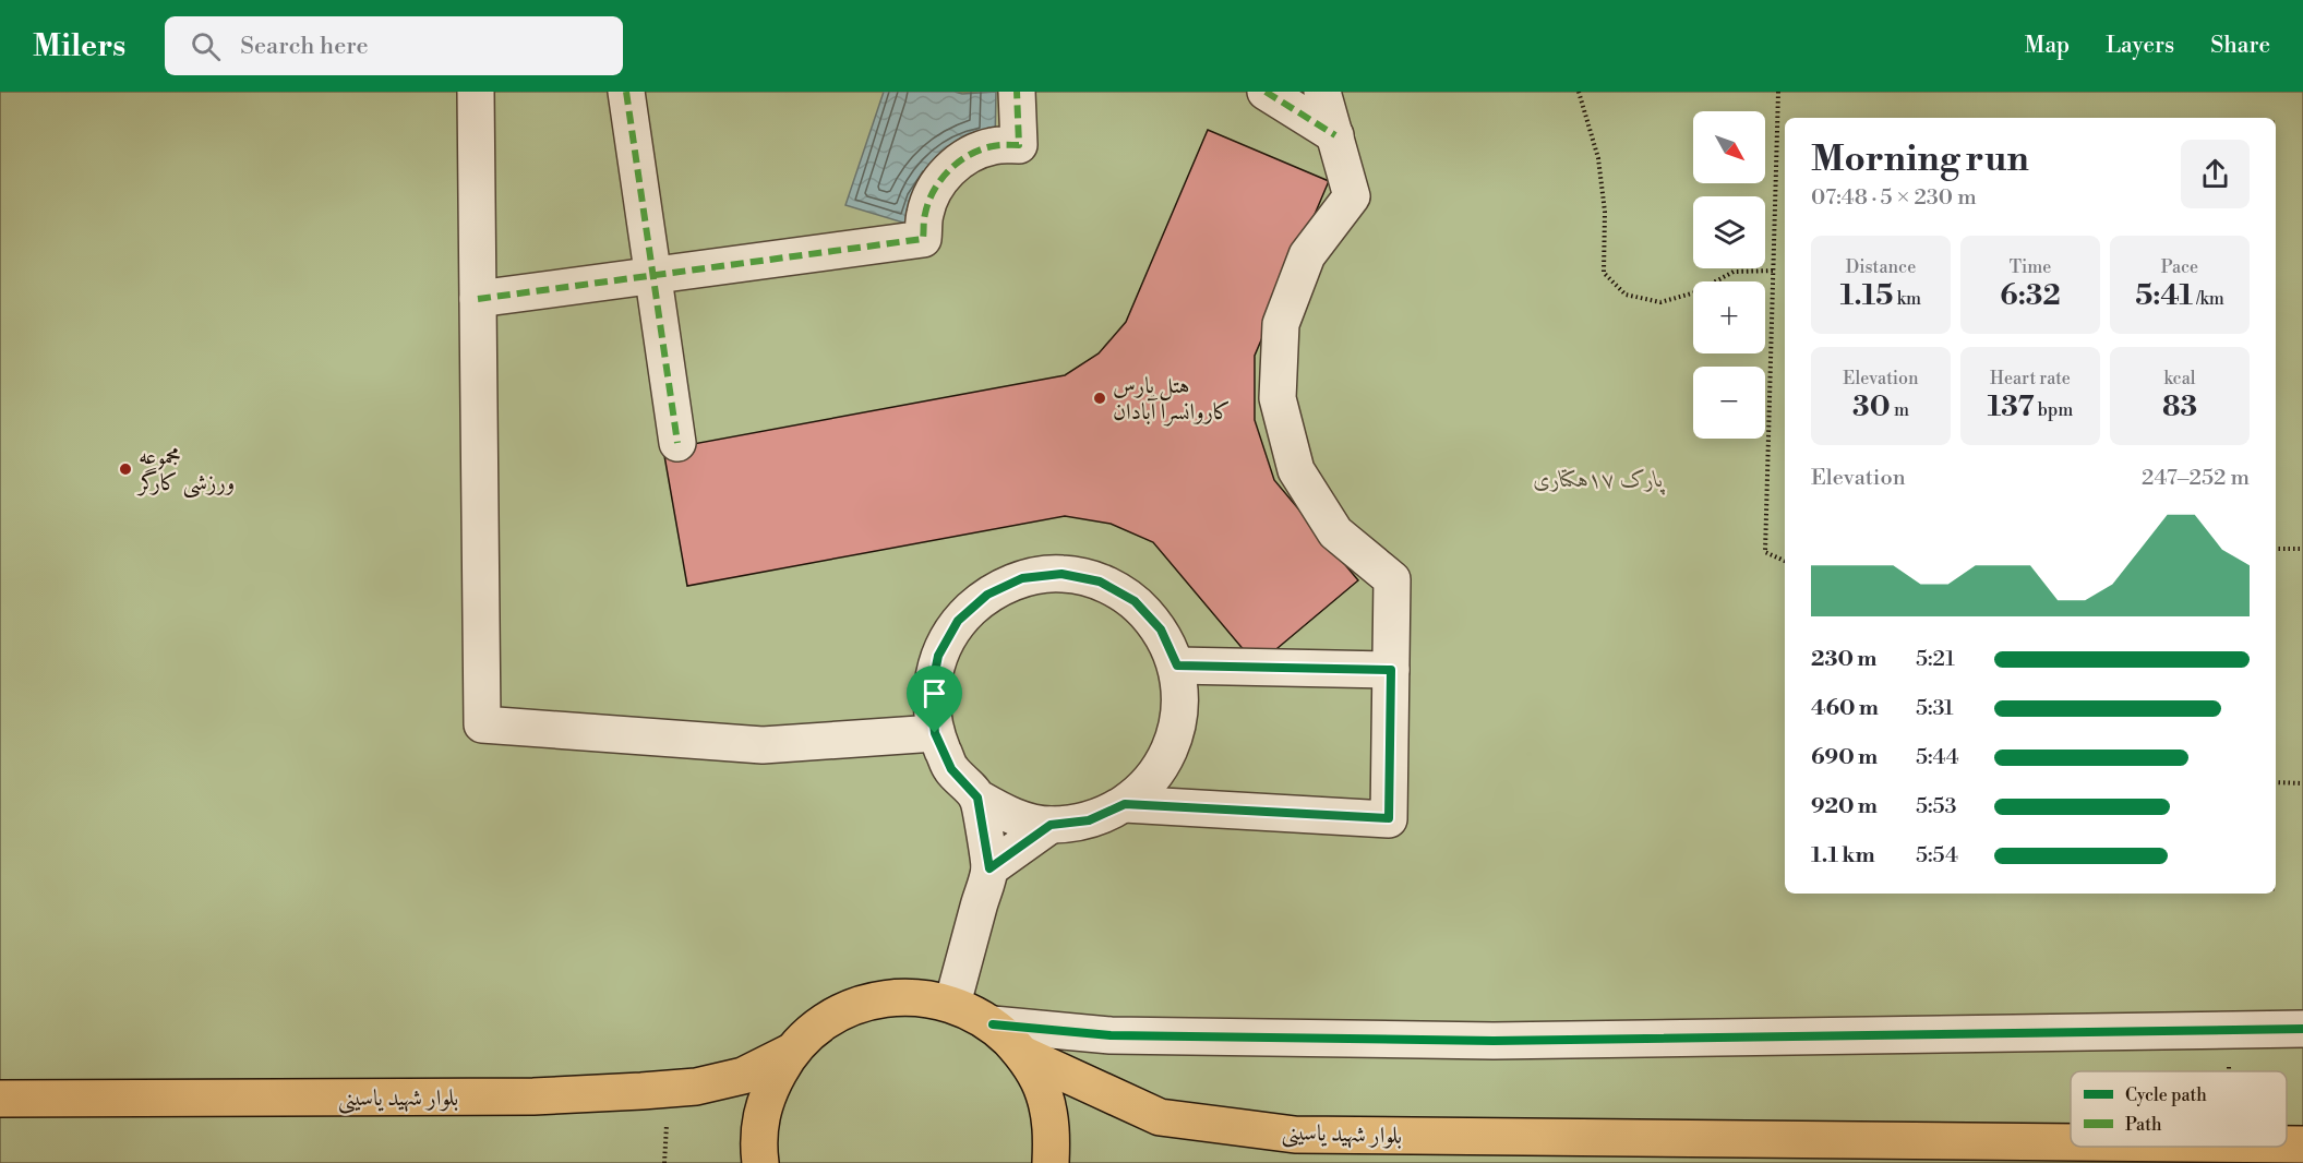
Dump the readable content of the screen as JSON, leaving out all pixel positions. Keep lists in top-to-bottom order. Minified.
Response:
{"streets":{"main road":["بلوار شهید یاسینی"]},"parks":["پارک ۱۷هکتاری"],"places":["هتل پارس کاروانسرا آبادان","مجموعه ورزشی کارگر"],"legend":["Cycle path","Path"],"north":"bottom right","page":{"header":"Milers","search":"Search here","nav":["Map","Layers","Share"],"map_buttons":["+","−"],"heading":["Morning run","07:48 · 5 × 230 m"],"stats":[["Distance","1.15 km"],["Time","6:32"],["Pace","5:41 /km"],["Elevation","30 m"],["Heart rate","137 bpm"],["kcal","83"]],"chart":["Elevation","247–252 m"],"list":[{"name":"230 m","note":"5:21"},{"name":"460 m","note":"5:31"},{"name":"690 m","note":"5:44"},{"name":"920 m","note":"5:53"},{"name":"1.1 km","note":"5:54"}]}}
